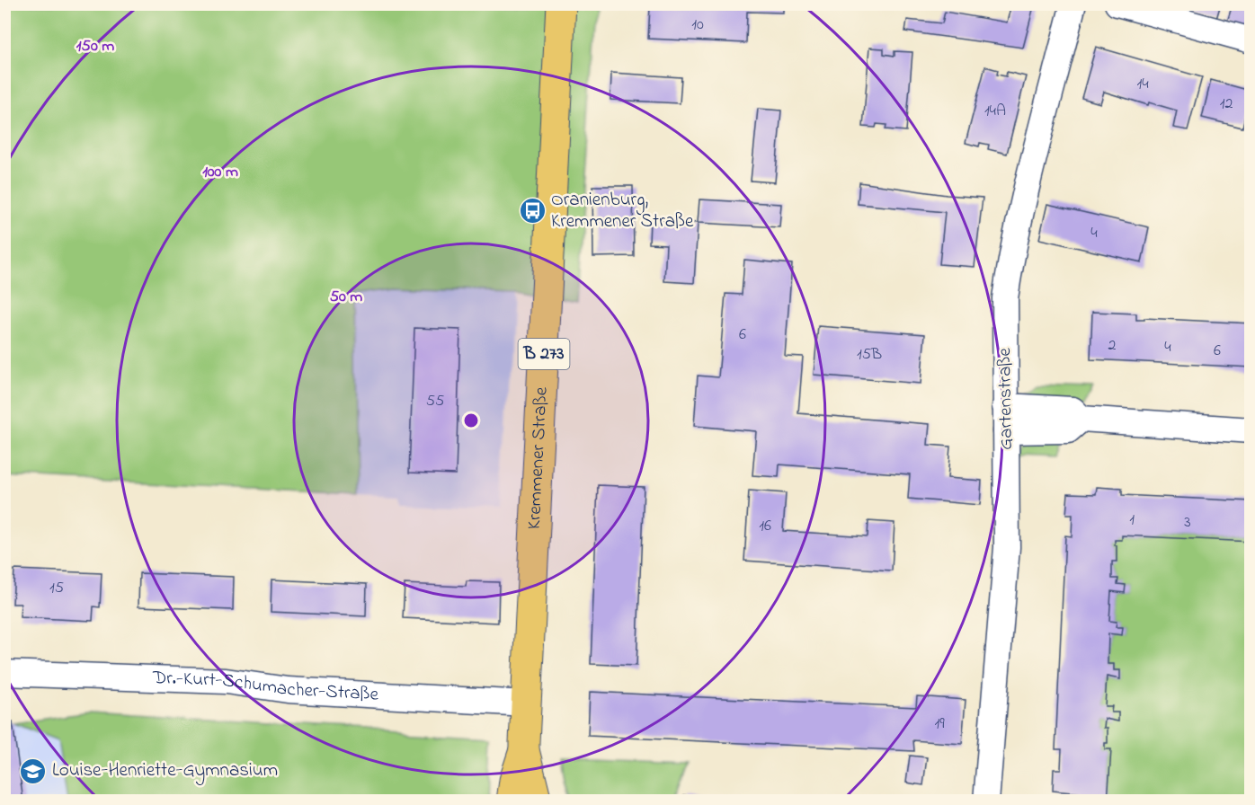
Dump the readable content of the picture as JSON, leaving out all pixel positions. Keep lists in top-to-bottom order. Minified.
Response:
{"streets":{"main road":["B 273","Kremmener Straße"],"street":["Gartenstraße","Dr.-Kurt-Schumacher-Straße"]},"crossings":[["Kremmener Straße","Dr.-Kurt-Schumacher-Straße"]],"places":{"bus stop":["Oranienburg, Kremmener Straße"],"school or university":["Louise-Henriette-Gymnasium"]},"house_numbers":["10","14","12","14A","4","6","2","4","6","15B","55","1","3","16","15","19"],"rings":["150 m","100 m","50 m"]}
